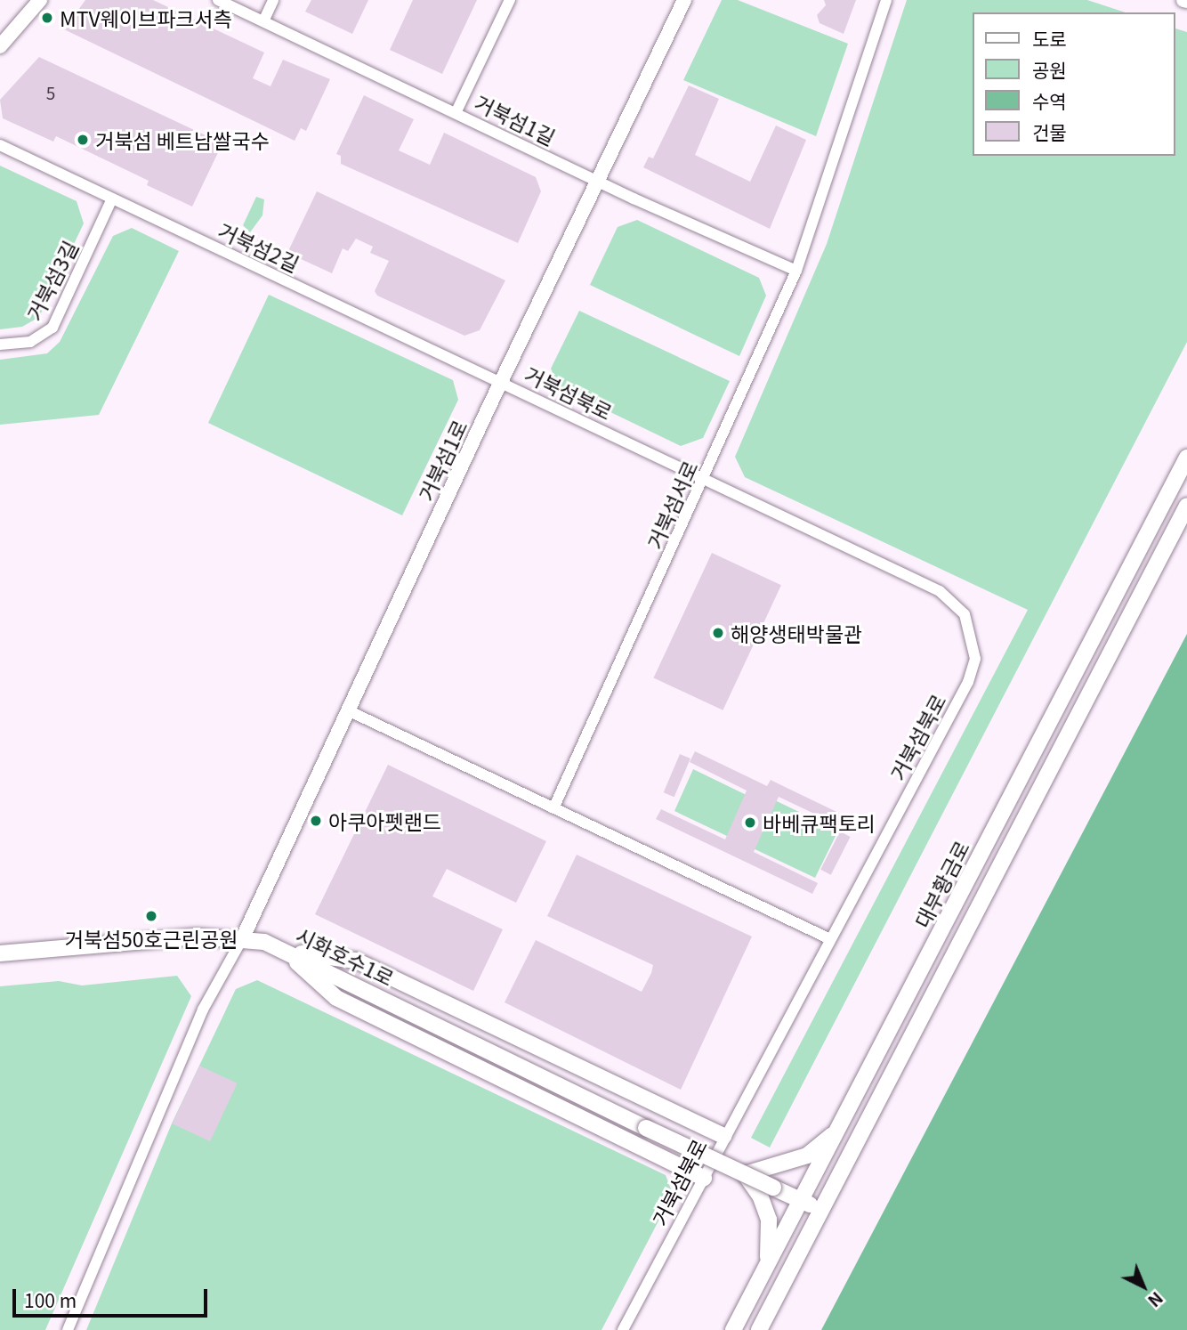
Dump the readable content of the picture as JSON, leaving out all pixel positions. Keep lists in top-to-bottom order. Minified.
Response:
{"streets":{"main road":["대부황금로","시화호수1로"],"street":["거북섬1길","거북섬2길","거북섬3길","거북섬북로","거북섬1로","거북섬서로"]},"crossings":[["거북섬1길","거북섬1로"],["거북섬1길","거북섬서로"],["거북섬2길","거북섬3길"],["거북섬2길","거북섬북로"],["거북섬2길","거북섬1로"],["거북섬북로","거북섬1로"],["거북섬북로","거북섬서로"],["거북섬1로","시화호수1로"],["대부황금로","시화호수1로"]],"places":["MTV웨이브파크서측","거북섬 베트남쌀국수","해양생태박물관","아쿠아펫랜드","바베큐팩토리","거북섬50호근린공원"],"house_numbers":["5"],"legend":["도로","공원","수역","건물"],"scale_bar":"100 m","north":"bottom right"}
